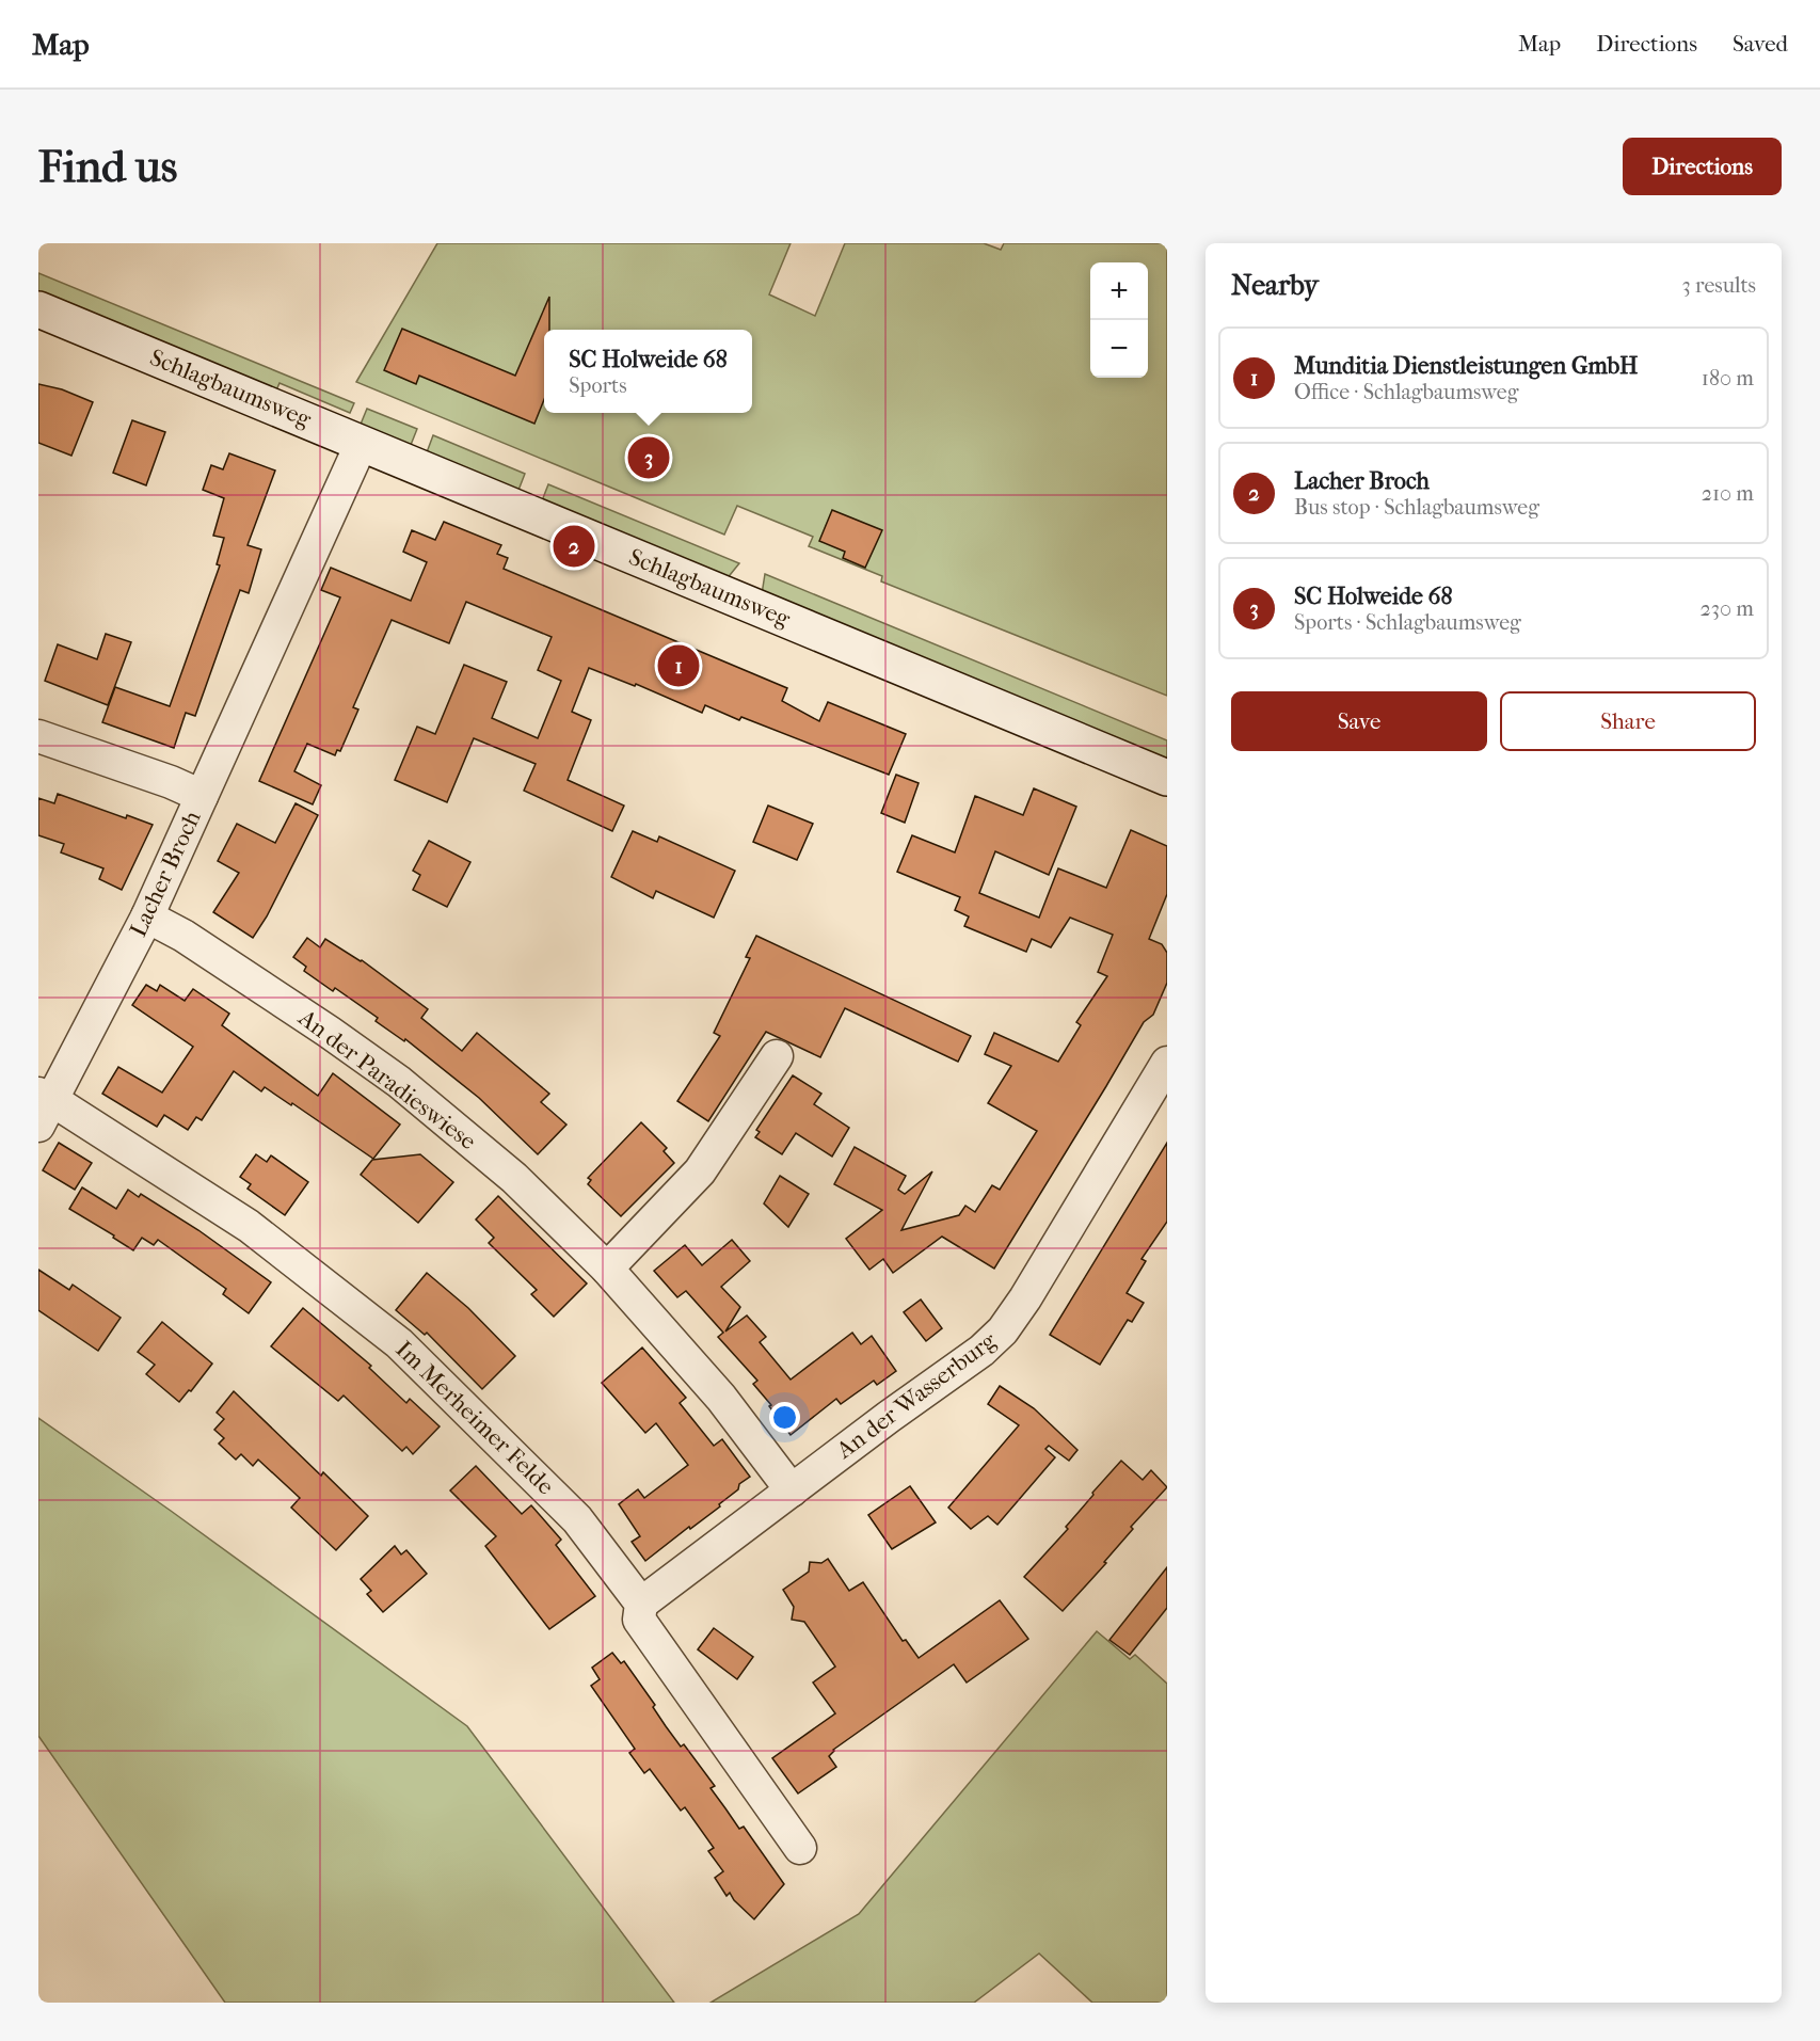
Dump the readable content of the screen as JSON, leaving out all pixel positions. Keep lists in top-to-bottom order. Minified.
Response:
{"streets":{"main road":["Schlagbaumsweg"],"street":["Lacher Broch","An der Paradieswiese","An der Wasserburg","Im Merheimer Felde"]},"crossings":[["Schlagbaumsweg","Lacher Broch"],["Lacher Broch","An der Paradieswiese"],["Lacher Broch","Im Merheimer Felde"],["An der Paradieswiese","An der Wasserburg"],["An der Wasserburg","Im Merheimer Felde"]],"page":{"header":"Map","nav":["Map","Directions","Saved"],"buttons":["Directions",["Save","Share"]],"title":"Find us","heading":["Nearby","3 results"],"map_buttons":["+","−"],"list":[{"mark":"1","name":"Munditia Dienstleistungen GmbH","note":"Office · Schlagbaumsweg","value":"180 m"},{"mark":"2","name":"Lacher Broch","note":"Bus stop · Schlagbaumsweg","value":"210 m"},{"mark":"3","name":"SC Holweide 68","note":"Sports · Schlagbaumsweg","value":"230 m"}],"popup":["SC Holweide 68","Sports"],"pins":["3","2","1"]}}
